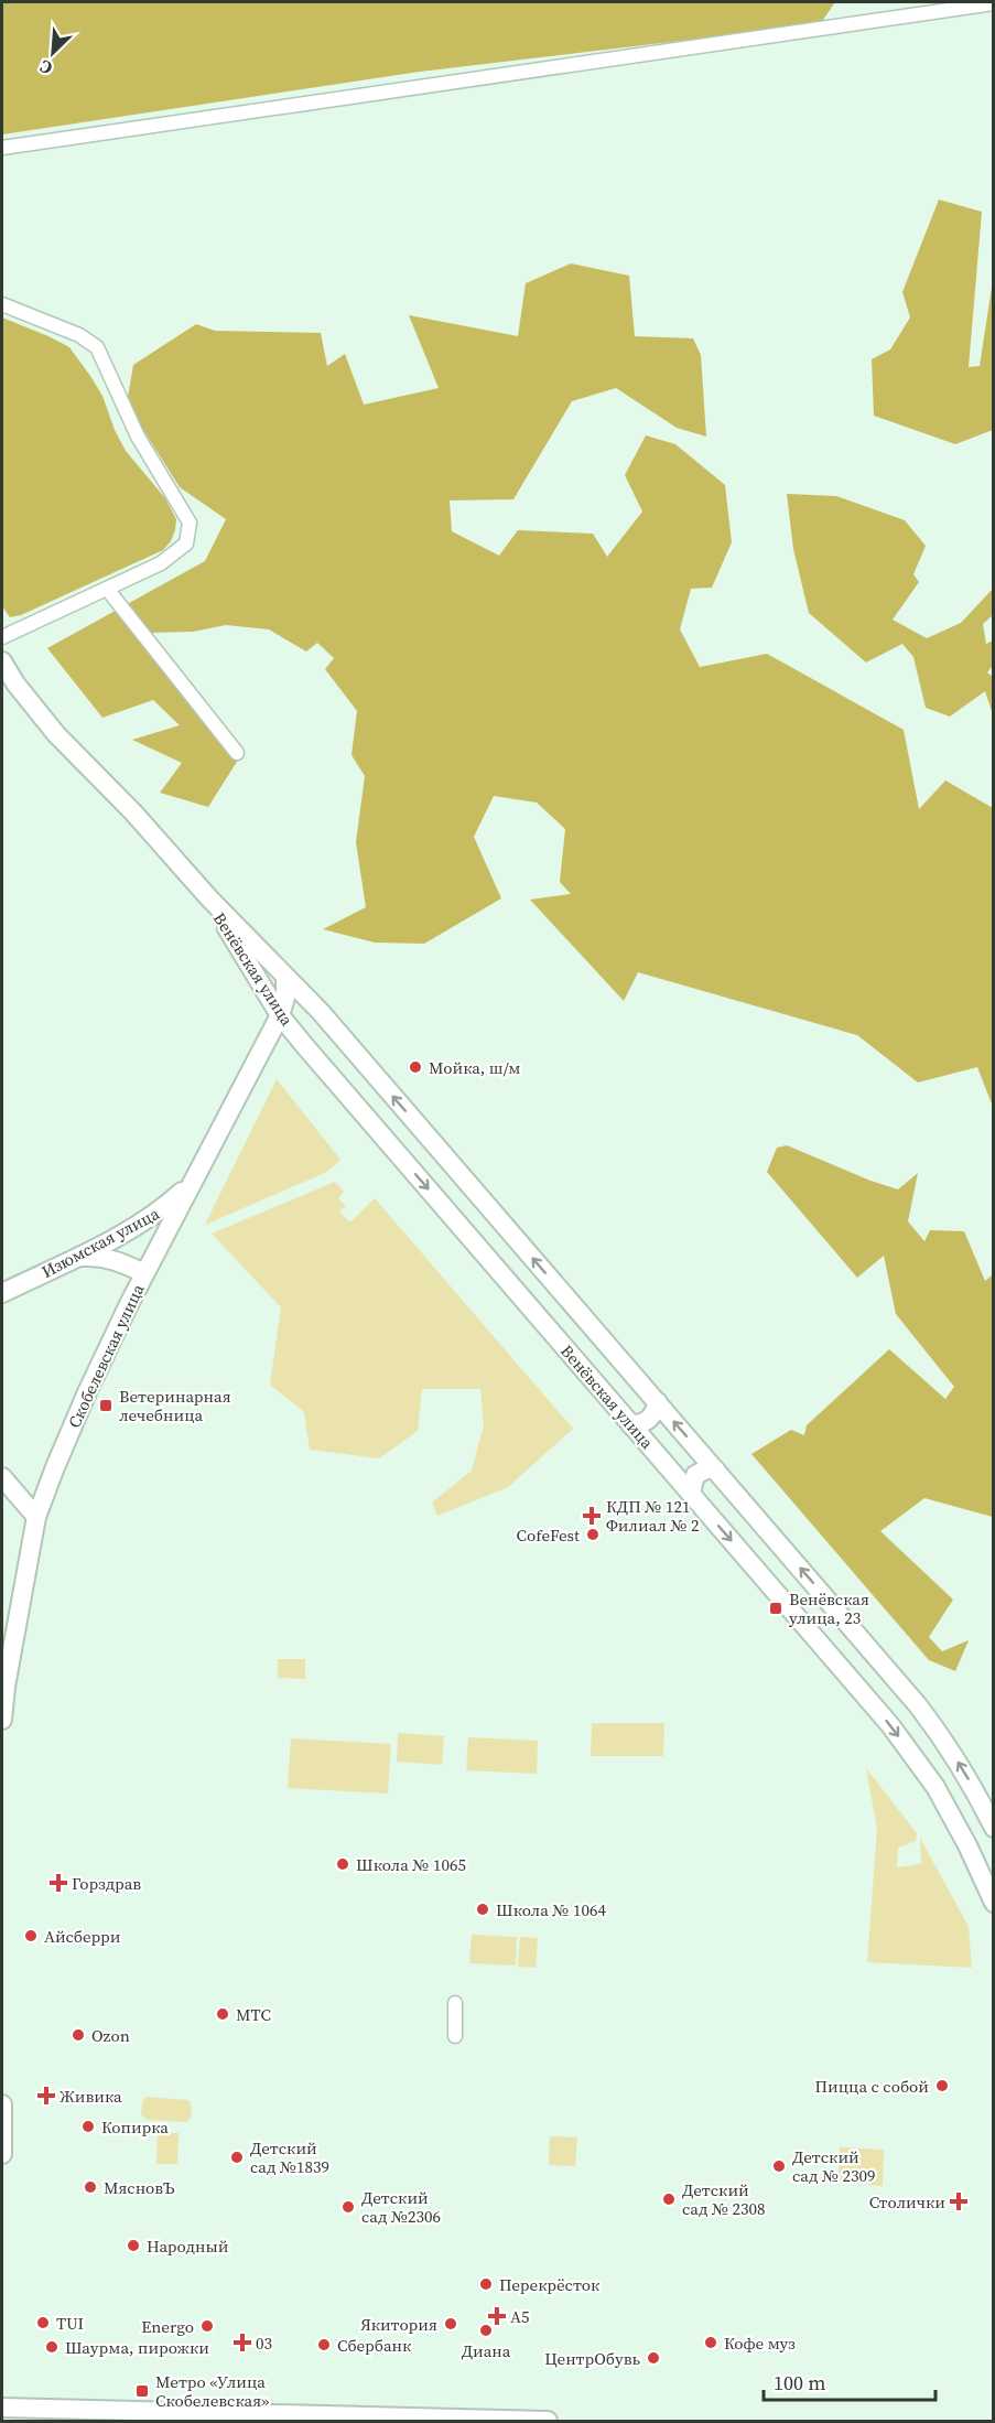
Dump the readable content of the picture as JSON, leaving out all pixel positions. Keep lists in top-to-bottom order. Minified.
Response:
{"streets":{"street":["Венёвская улица","Изюмская улица","Скобелевская улица"]},"crossings":[["Венёвская улица","Скобелевская улица"],["Изюмская улица","Скобелевская улица"]],"places":{"other":["Мойка, ш/м","CofeFest","Школа № 1065","Школа № 1064","Айсберри","МТС","Ozon","Пицца с собой","Копирка","Детский сад №1839","Детский сад № 2309","МясновЪ","Детский сад № 2308","Детский сад №2306","Народный","Перекрёсток","TUI","Якитория","Energo","Диана","Кофе муз","Сбербанк","Шаурма, пирожки","ЦентрОбувь"],"transit":["Ветеринарная лечебница","Венёвская улица, 23","Метро «Улица Скобелевская»"],"health":["КДП № 121 Филиал № 2","Горздрав","Живика","Столички","А5","03"]},"scale_bar":"100 m","north":"bottom left"}
